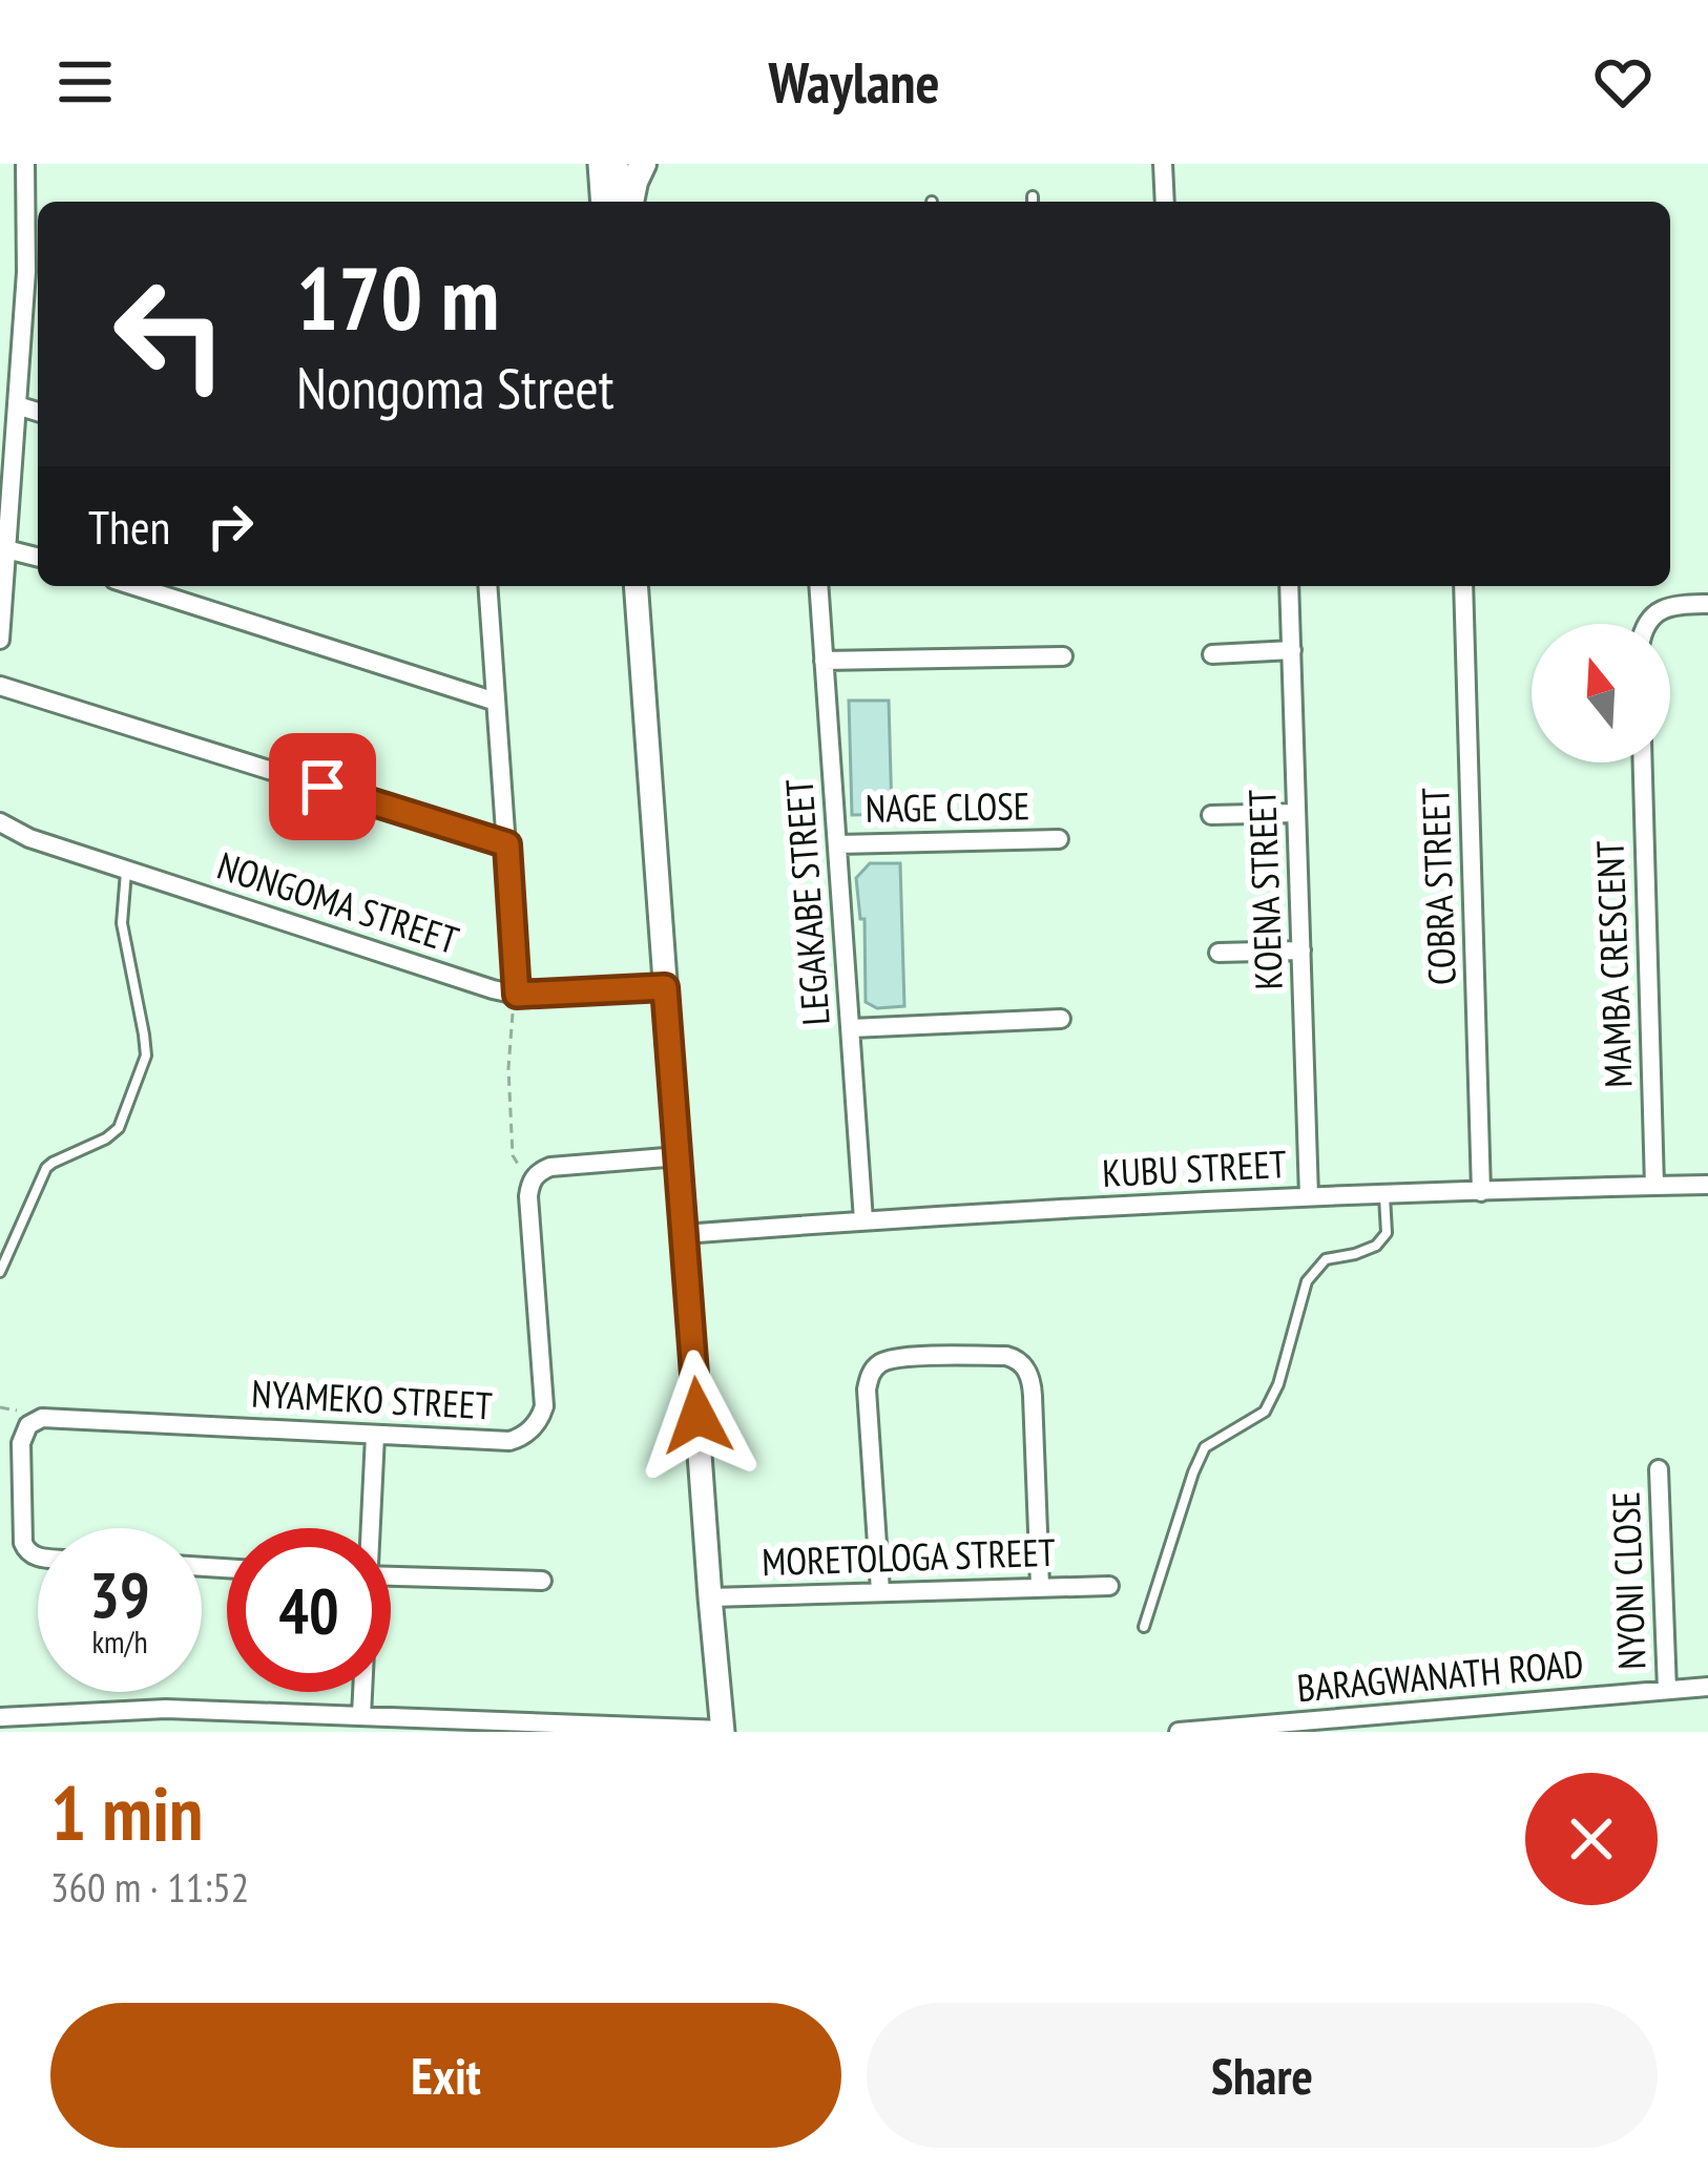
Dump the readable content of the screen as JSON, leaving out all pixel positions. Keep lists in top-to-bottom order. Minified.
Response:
{"streets":{"street":["NAGE CLOSE","COBRA STREET","KOENA STREET","NONGOMA STREET","LEGAKABE STREET","MAMBA CRESCENT","KUBU STREET","NYAMEKO STREET","MORETOLOGA STREET","NYONI CLOSE","BARAGWANATH ROAD"]},"crossings":[["NAGE CLOSE","LEGAKABE STREET"],["COBRA STREET","KUBU STREET"],["KOENA STREET","KUBU STREET"],["LEGAKABE STREET","KUBU STREET"],["MAMBA CRESCENT","KUBU STREET"],["NYONI CLOSE","BARAGWANATH ROAD"]],"north":"top","page":{"header":"Waylane","turn":["170 m","Nongoma Street"],"then":"Then","speed":"39 km/h","limit":"40","heading":["1 min","360 m · 11:52"],"buttons":["Exit","Share"]}}
